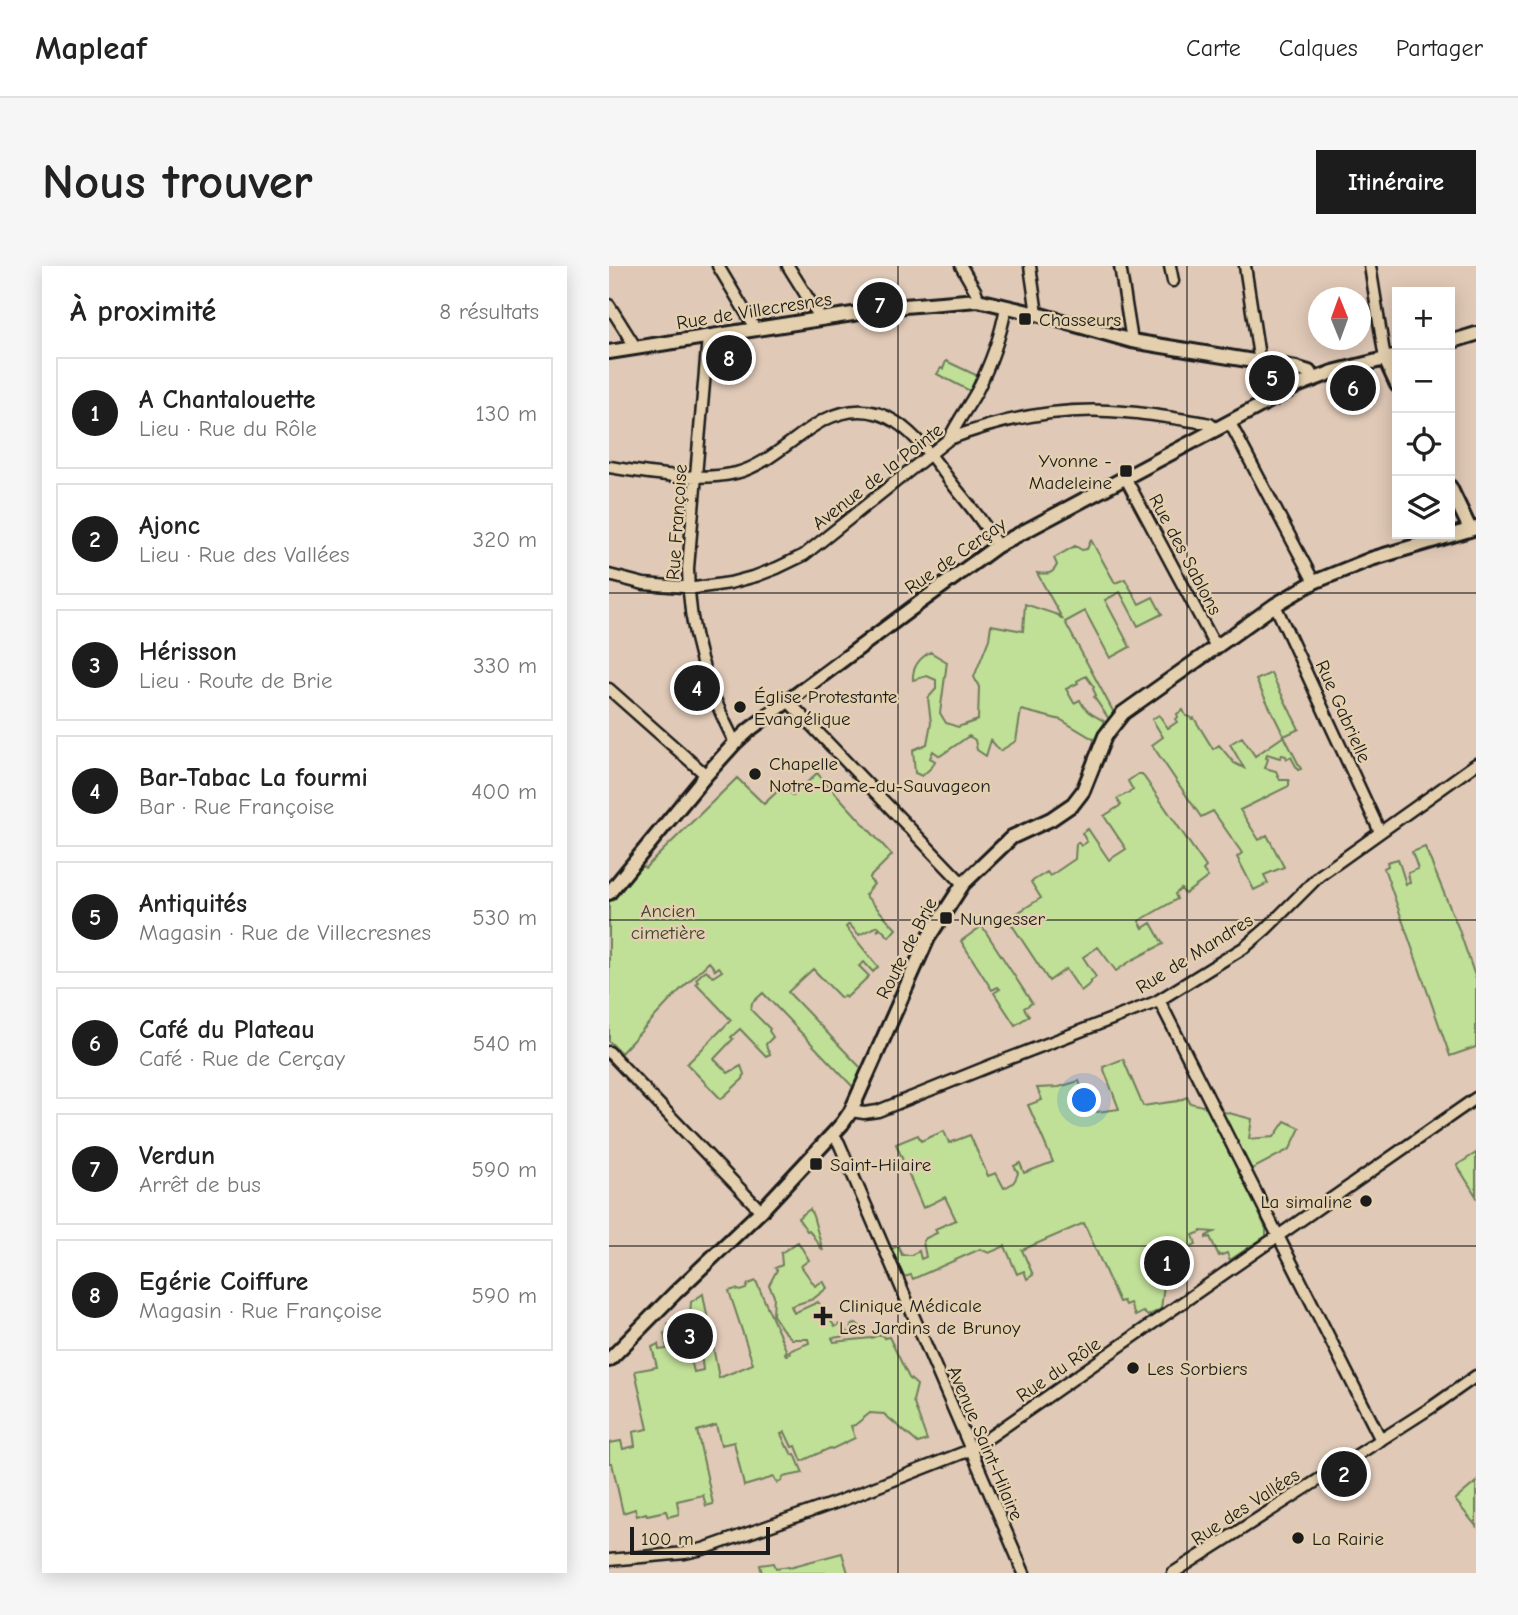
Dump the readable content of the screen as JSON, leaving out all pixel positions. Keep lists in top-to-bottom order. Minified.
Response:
{"streets":{"street":["Rue de Villecresnes","Avenue de la Pointe","Rue Françoise","Rue des Sablons","Rue de Cerçay","Rue Gabrielle","Route de Brie","Rue de Mandres","Rue du Rôle","Avenue Saint-Hilaire","Rue des Vallées"]},"crossings":[["Rue de Villecresnes","Rue Françoise"],["Rue de Villecresnes","Rue de Cerçay"],["Avenue de la Pointe","Rue Françoise"],["Avenue de la Pointe","Rue de Cerçay"],["Rue Françoise","Rue de Cerçay"],["Rue des Sablons","Rue de Cerçay"],["Rue des Sablons","Route de Brie"],["Rue Gabrielle","Route de Brie"],["Rue Gabrielle","Rue de Mandres"],["Route de Brie","Rue de Mandres"],["Route de Brie","Avenue Saint-Hilaire"],["Rue du Rôle","Avenue Saint-Hilaire"]],"parks":["Ancien cimetière"],"places":{"transit":["Chasseurs","Yvonne - Madeleine","Nungesser","Saint-Hilaire"],"other":["Église Protestante Evangélique","Chapelle Notre-Dame-du-Sauvageon","La simaline","Les Sorbiers","La Rairie"],"health":["Clinique Médicale Les Jardins de Brunoy"]},"scale_bar":"100 m","north":"top","page":{"header":"Mapleaf","nav":["Carte","Calques","Partager"],"buttons":"Itinéraire","title":"Nous trouver","heading":["À proximité","8 résultats"],"pins":["7","8","5","6","4","1","3","2"],"map_buttons":["+","−"],"list":[{"mark":"1","name":"A Chantalouette","note":"Lieu · Rue du Rôle","value":"130 m"},{"mark":"2","name":"Ajonc","note":"Lieu · Rue des Vallées","value":"320 m"},{"mark":"3","name":"Hérisson","note":"Lieu · Route de Brie","value":"330 m"},{"mark":"4","name":"Bar-Tabac La fourmi","note":"Bar · Rue Françoise","value":"400 m"},{"mark":"5","name":"Antiquités","note":"Magasin · Rue de Villecresnes","value":"530 m"},{"mark":"6","name":"Café du Plateau","note":"Café · Rue de Cerçay","value":"540 m"},{"mark":"7","name":"Verdun","note":"Arrêt de bus","value":"590 m"},{"mark":"8","name":"Egérie Coiffure","note":"Magasin · Rue Françoise","value":"590 m"}],"scale":"100 m"}}
